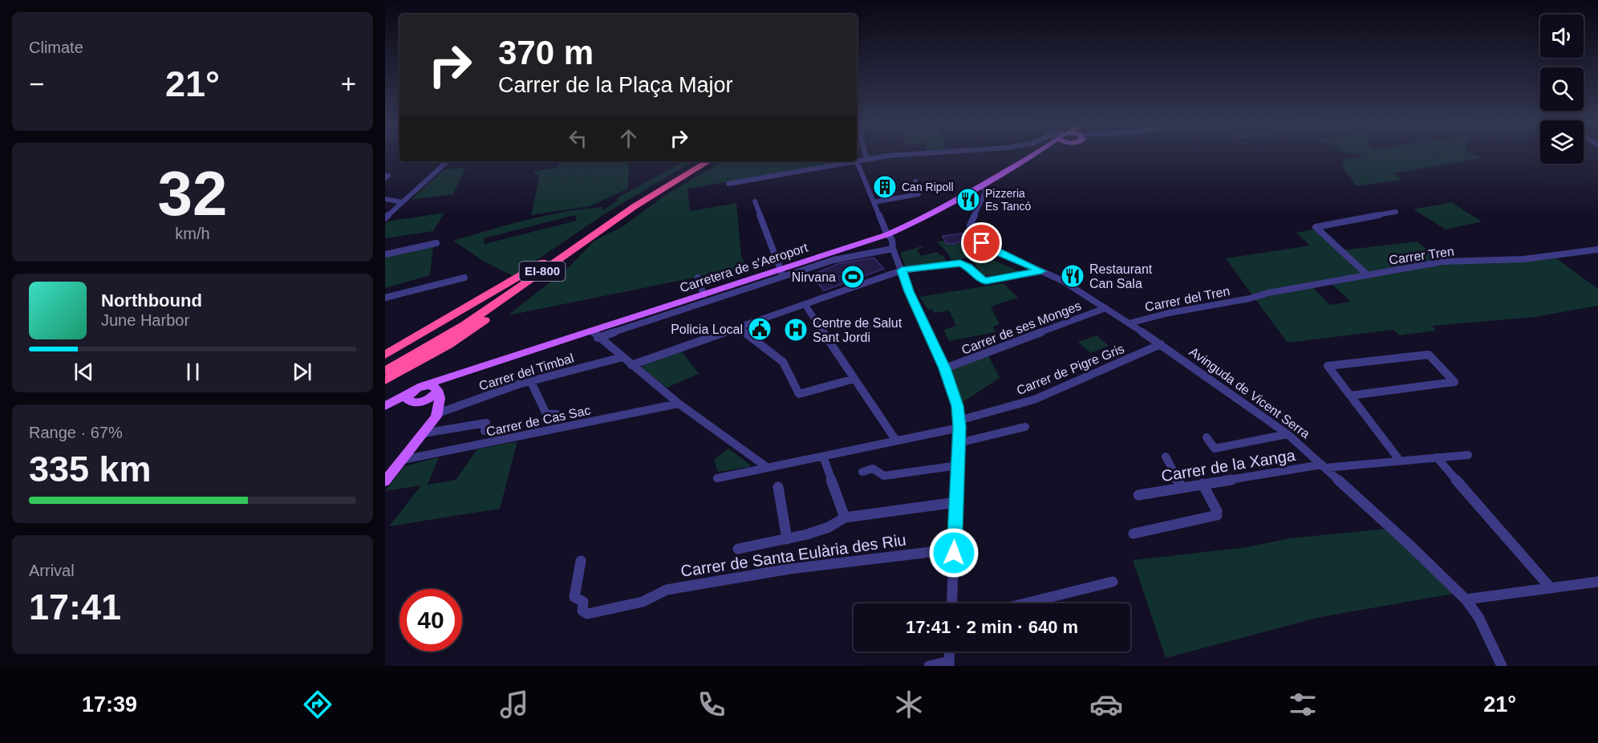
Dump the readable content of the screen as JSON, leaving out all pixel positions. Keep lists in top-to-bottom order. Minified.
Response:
{"streets":{"highway":["EI-800"],"main road":["Carretera de s'Aeroport"],"street":["Carrer Tren","Carrer del Tren","Carrer de ses Monges","Carrer de Pigre Gris","Carrer del Timbal","Avinguda de Vicent Serra","Carrer de Cas Sac","Carrer de la Xanga","Carrer de Santa Eulària des Riu"]},"crossings":[["Carrer Tren","Carrer del Tren"],["Carretera de s'Aeroport","Avinguda de Vicent Serra"],["Carrer del Tren","Avinguda de Vicent Serra"],["Carrer de ses Monges","Avinguda de Vicent Serra"],["Carrer de Pigre Gris","Avinguda de Vicent Serra"],["Avinguda de Vicent Serra","Carrer de la Xanga"]],"places":{"building":["Can Ripoll"],"restaurant":["Pizzeria Es Tancó","Restaurant Can Sala"],"sports":["Nirvana"],"public building":["Policia Local"],"hospital":["Centre de Salut Sant Jordi"]},"page":{"tile":["Climate",["32","km/h"],["Range · 67%","335 km"],["Arrival","17:41"]],"turn":["370 m","Carrer de la Plaça Major"],"heat":["−","21°","+"],"song":["Northbound","June Harbor"],"limit":"40","trip":"17:41 · 2 min · 640 m","tabs":["17:39","21°"]}}
